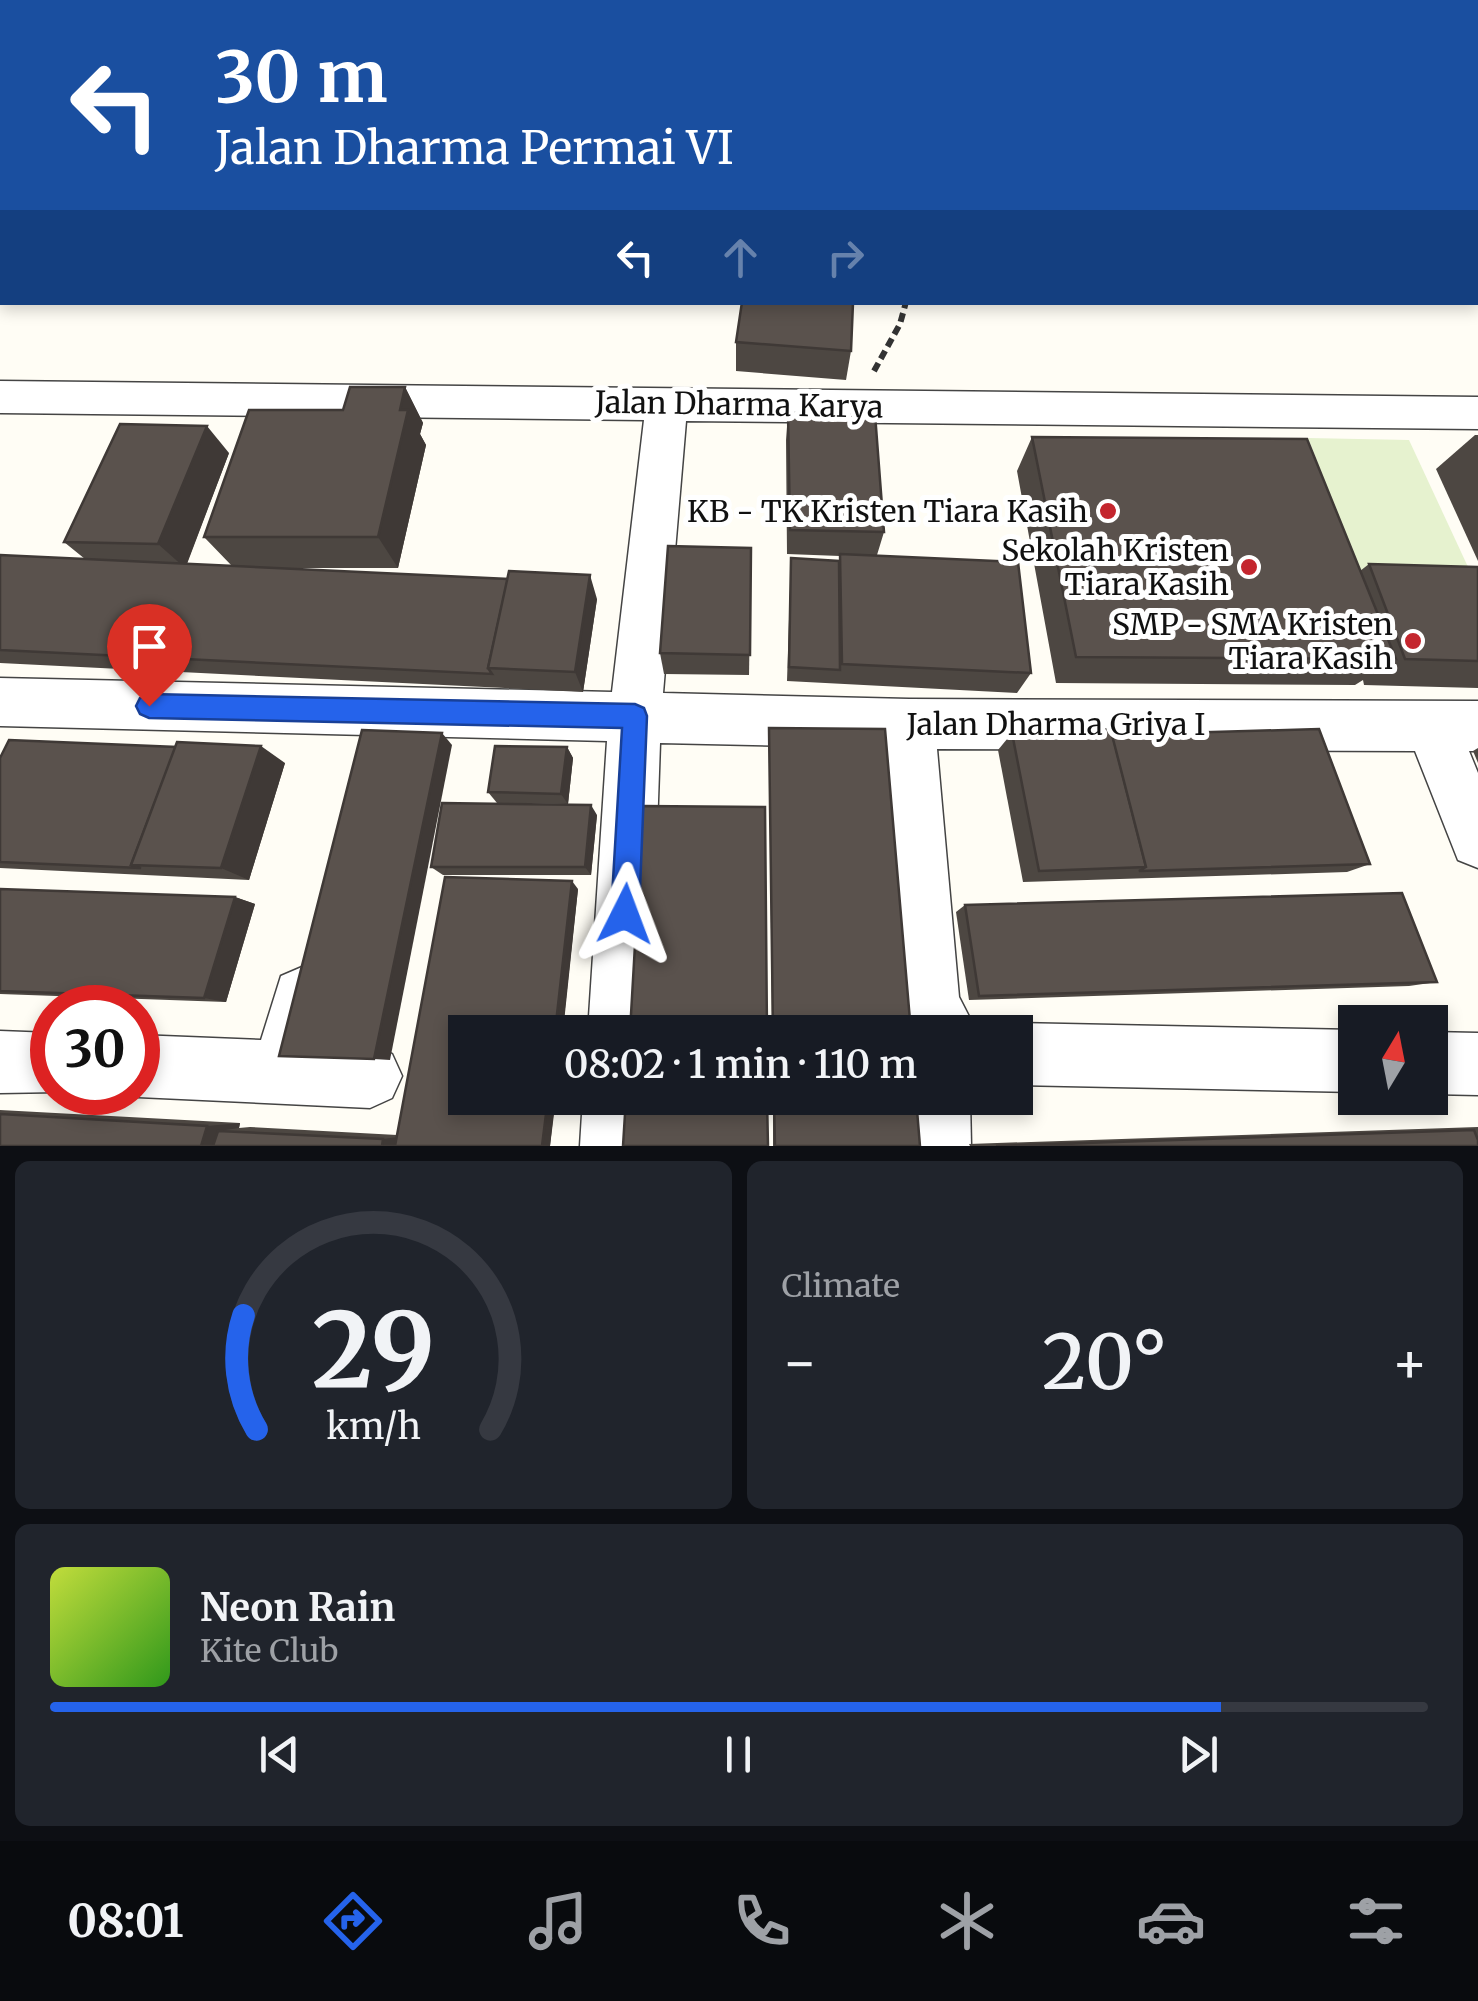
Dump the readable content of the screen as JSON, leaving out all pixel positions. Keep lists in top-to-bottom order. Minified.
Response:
{"streets":{"street":["Jalan Dharma Karya","Jalan Dharma Griya I"]},"places":["KB - TK Kristen Tiara Kasih","Sekolah Kristen Tiara Kasih","SMP - SMA Kristen Tiara Kasih"],"north":"top","page":{"turn":["30 m","Jalan Dharma Permai VI"],"limit":"30","trip":"08:02 · 1 min · 110 m","tile":"Climate","heat":["−","20°","+"],"song":["Neon Rain","Kite Club"],"tabs":"08:01","gauge":["29","km/h"]}}
